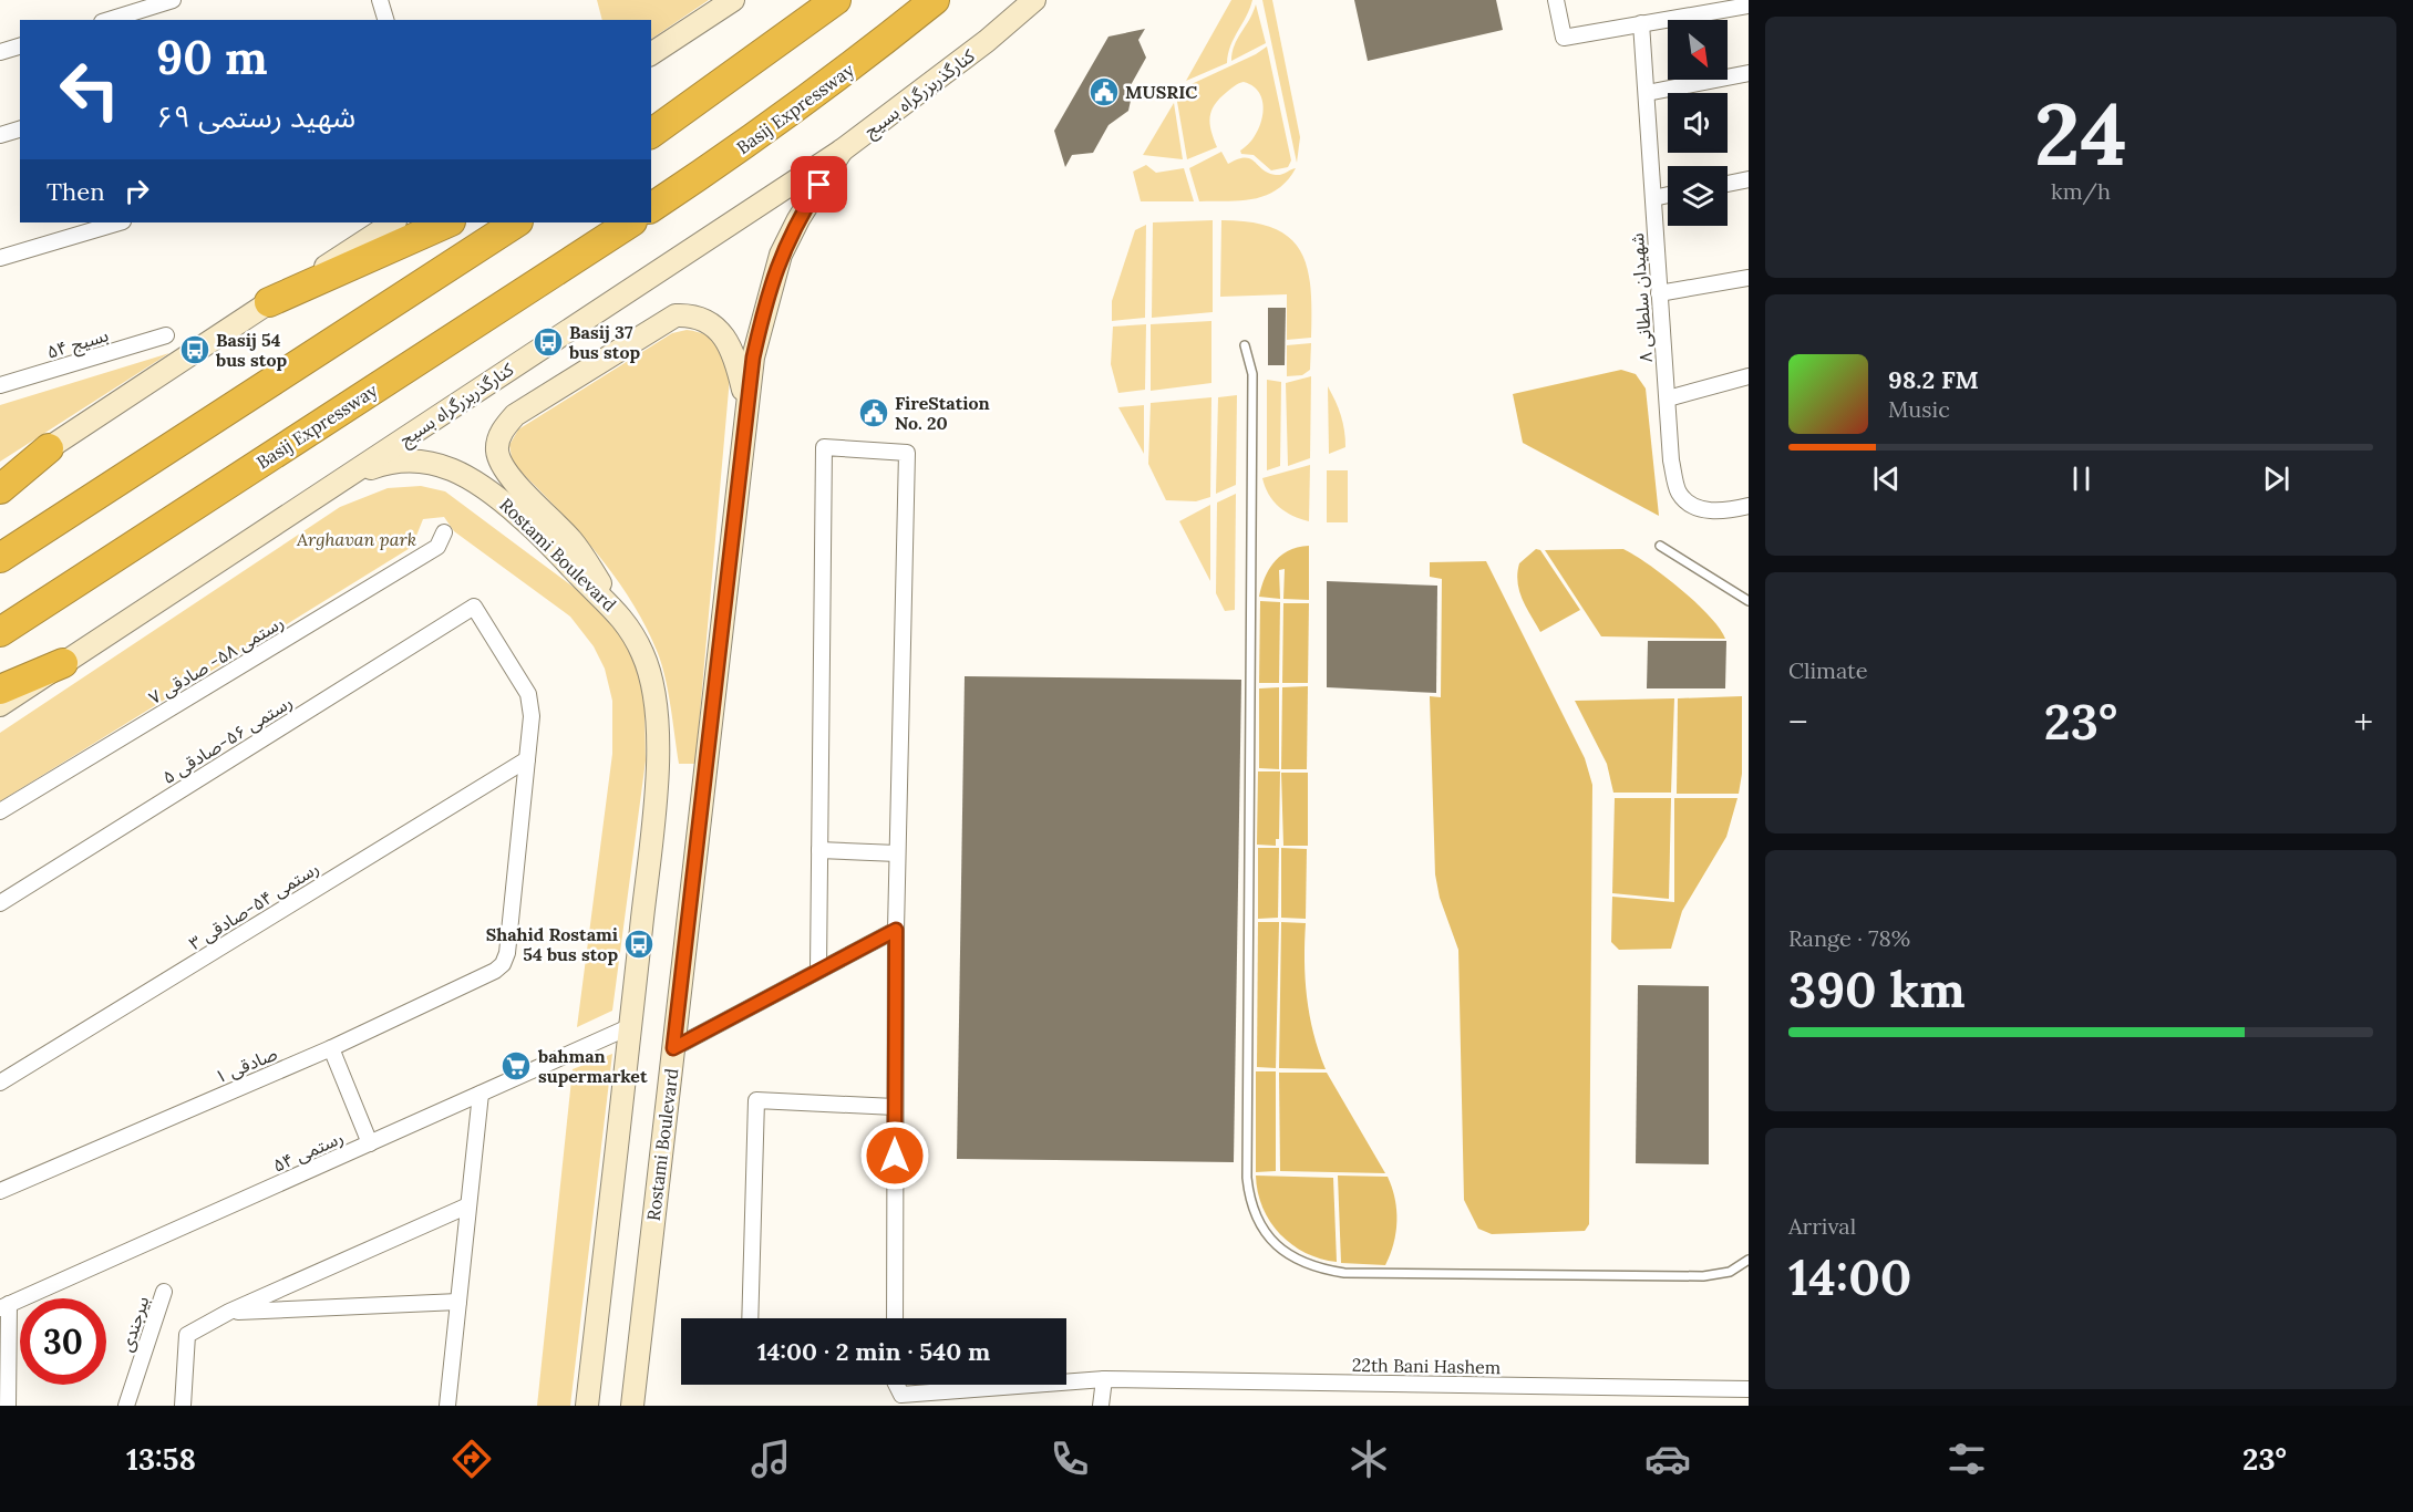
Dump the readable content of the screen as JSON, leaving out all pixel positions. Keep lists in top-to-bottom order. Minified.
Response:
{"streets":{"highway":["Basij Expressway"],"main road":["کنارگذربزرگراه بسیج","Rostami Boulevard"],"street":["شهیدان سلطانی ۸","بسیج ۵۴","رستمی ۵۸- صادقی ۷","رستمی ۵۶-صادقی ۵","رستمی ۵۴-صادقی ۳","صادقی ۱","رستمی ۵۴","بیرجندی","22th Bani Hashem"]},"crossings":[["کنارگذربزرگراه بسیج","Rostami Boulevard"],["Rostami Boulevard","رستمی ۵۴"],["رستمی ۵۶-صادقی ۵","رستمی ۵۴-صادقی ۳"],["رستمی ۵۶-صادقی ۵","صادقی ۱"],["رستمی ۵۴-صادقی ۳","صادقی ۱"]],"parks":["Arghavan park"],"places":{"public building":["MUSRIC","FireStation No. 20"],"bus stop":["Basij 37 bus stop","Basij 54 bus stop","Shahid Rostami 54 bus stop"],"supermarket":["bahman supermarket"]},"north":"bottom right","page":{"tile":[["24","km/h"],"Climate",["Range · 78%","390 km"],["Arrival","14:00"]],"turn":["90 m","شهید رستمی ۶۹"],"then":"Then","song":["98.2 FM","Music"],"heat":["−","23°","+"],"limit":"30","trip":"14:00 · 2 min · 540 m","tabs":["13:58","23°"]}}
